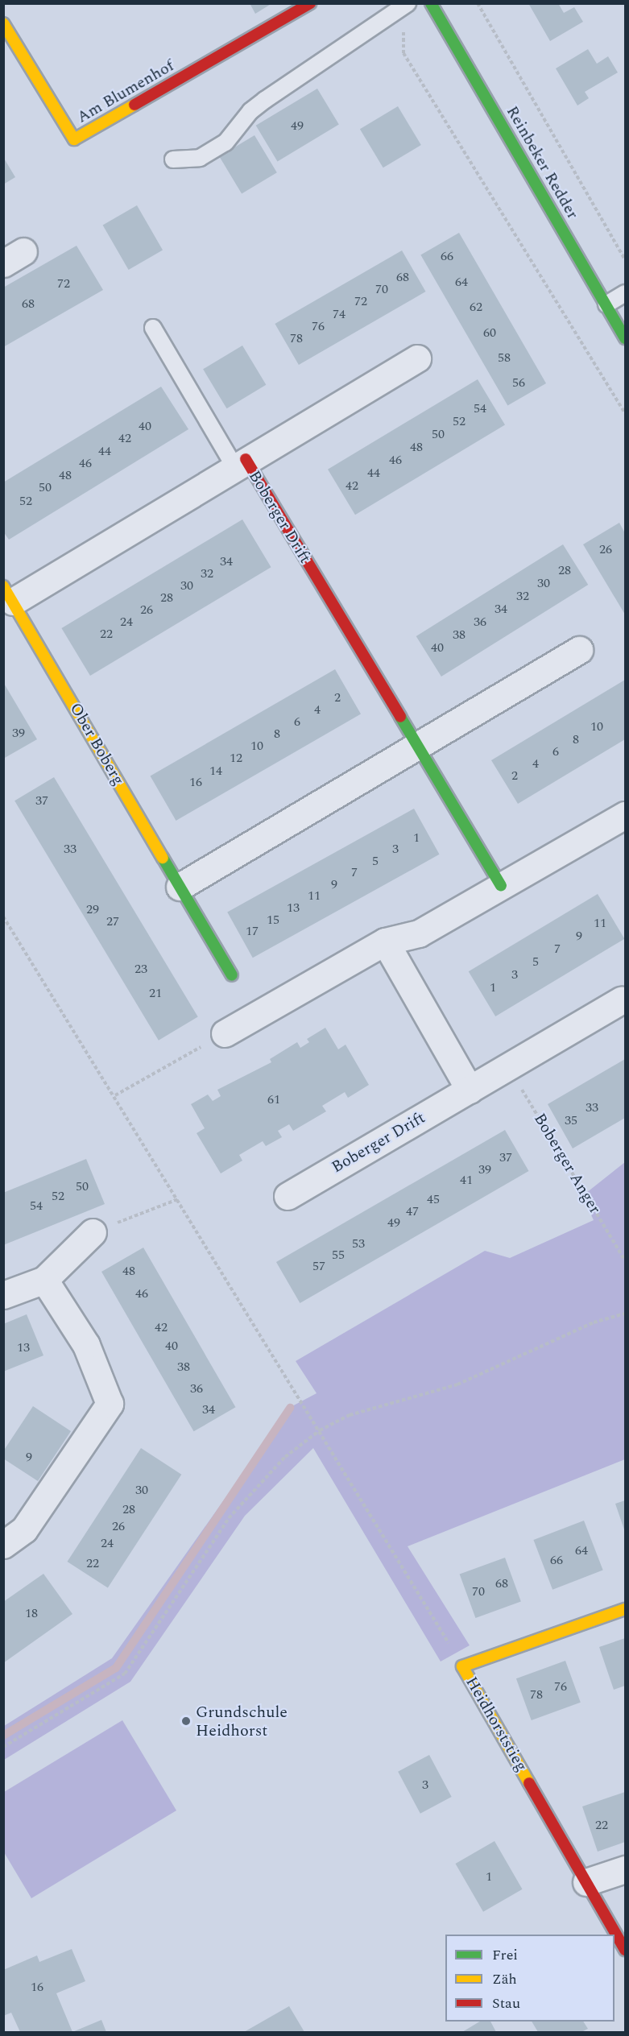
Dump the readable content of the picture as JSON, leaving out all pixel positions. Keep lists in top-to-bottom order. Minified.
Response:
{"streets":{"street":["Am Blumenhof","Reinbeker Redder","Boberger Drift","Ober Boberg","Heidhorststieg"],"path":["Boberger Anger"]},"crossings":[["Boberger Drift","Ober Boberg"],["Boberger Drift","Boberger Anger"]],"places":["Grundschule Heidhorst"],"house_numbers":["49","66","68","64","72","70","72","68","62","74","76","60","78","58","56","54","52","40","50","42","48","44","46","46","44","48","42","50","52","26","34","28","32","30","30","32","28","34","26","24","36","22","38","40","2","4","6","10","39","8","8","10","6","12","4","14","2","16","37","1","33","3","5","7","9","11","13","29","15","27","11","17","9","7","5","23","3","1","21","61","33","35","37","39","41","50","52","45","54","47","49","53","55","57","48","46","42","40","13","38","36","34","9","30","28","26","24","64","66","22","68","70","18","76","78","3","22","1","16"],"legend":["Frei","Zäh","Stau"]}
